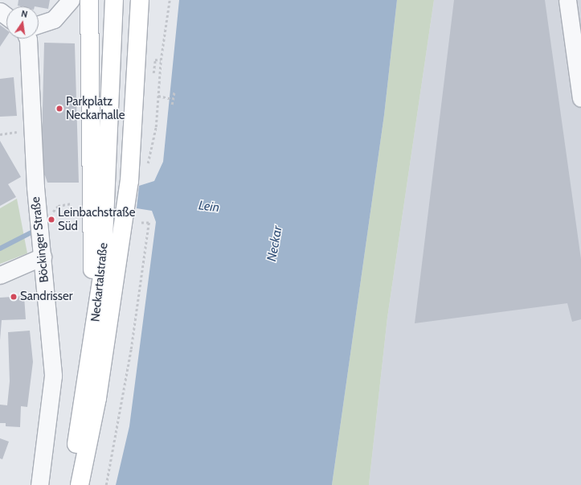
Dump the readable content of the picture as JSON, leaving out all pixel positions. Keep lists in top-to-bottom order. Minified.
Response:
{"streets":{"main road":["Neckartalstraße"],"street":["Böckinger Straße"]},"water":["Lein","Neckar"],"places":["Parkplatz Neckarhalle","Leinbachstraße Süd","Sandrisser"],"north":"top"}
